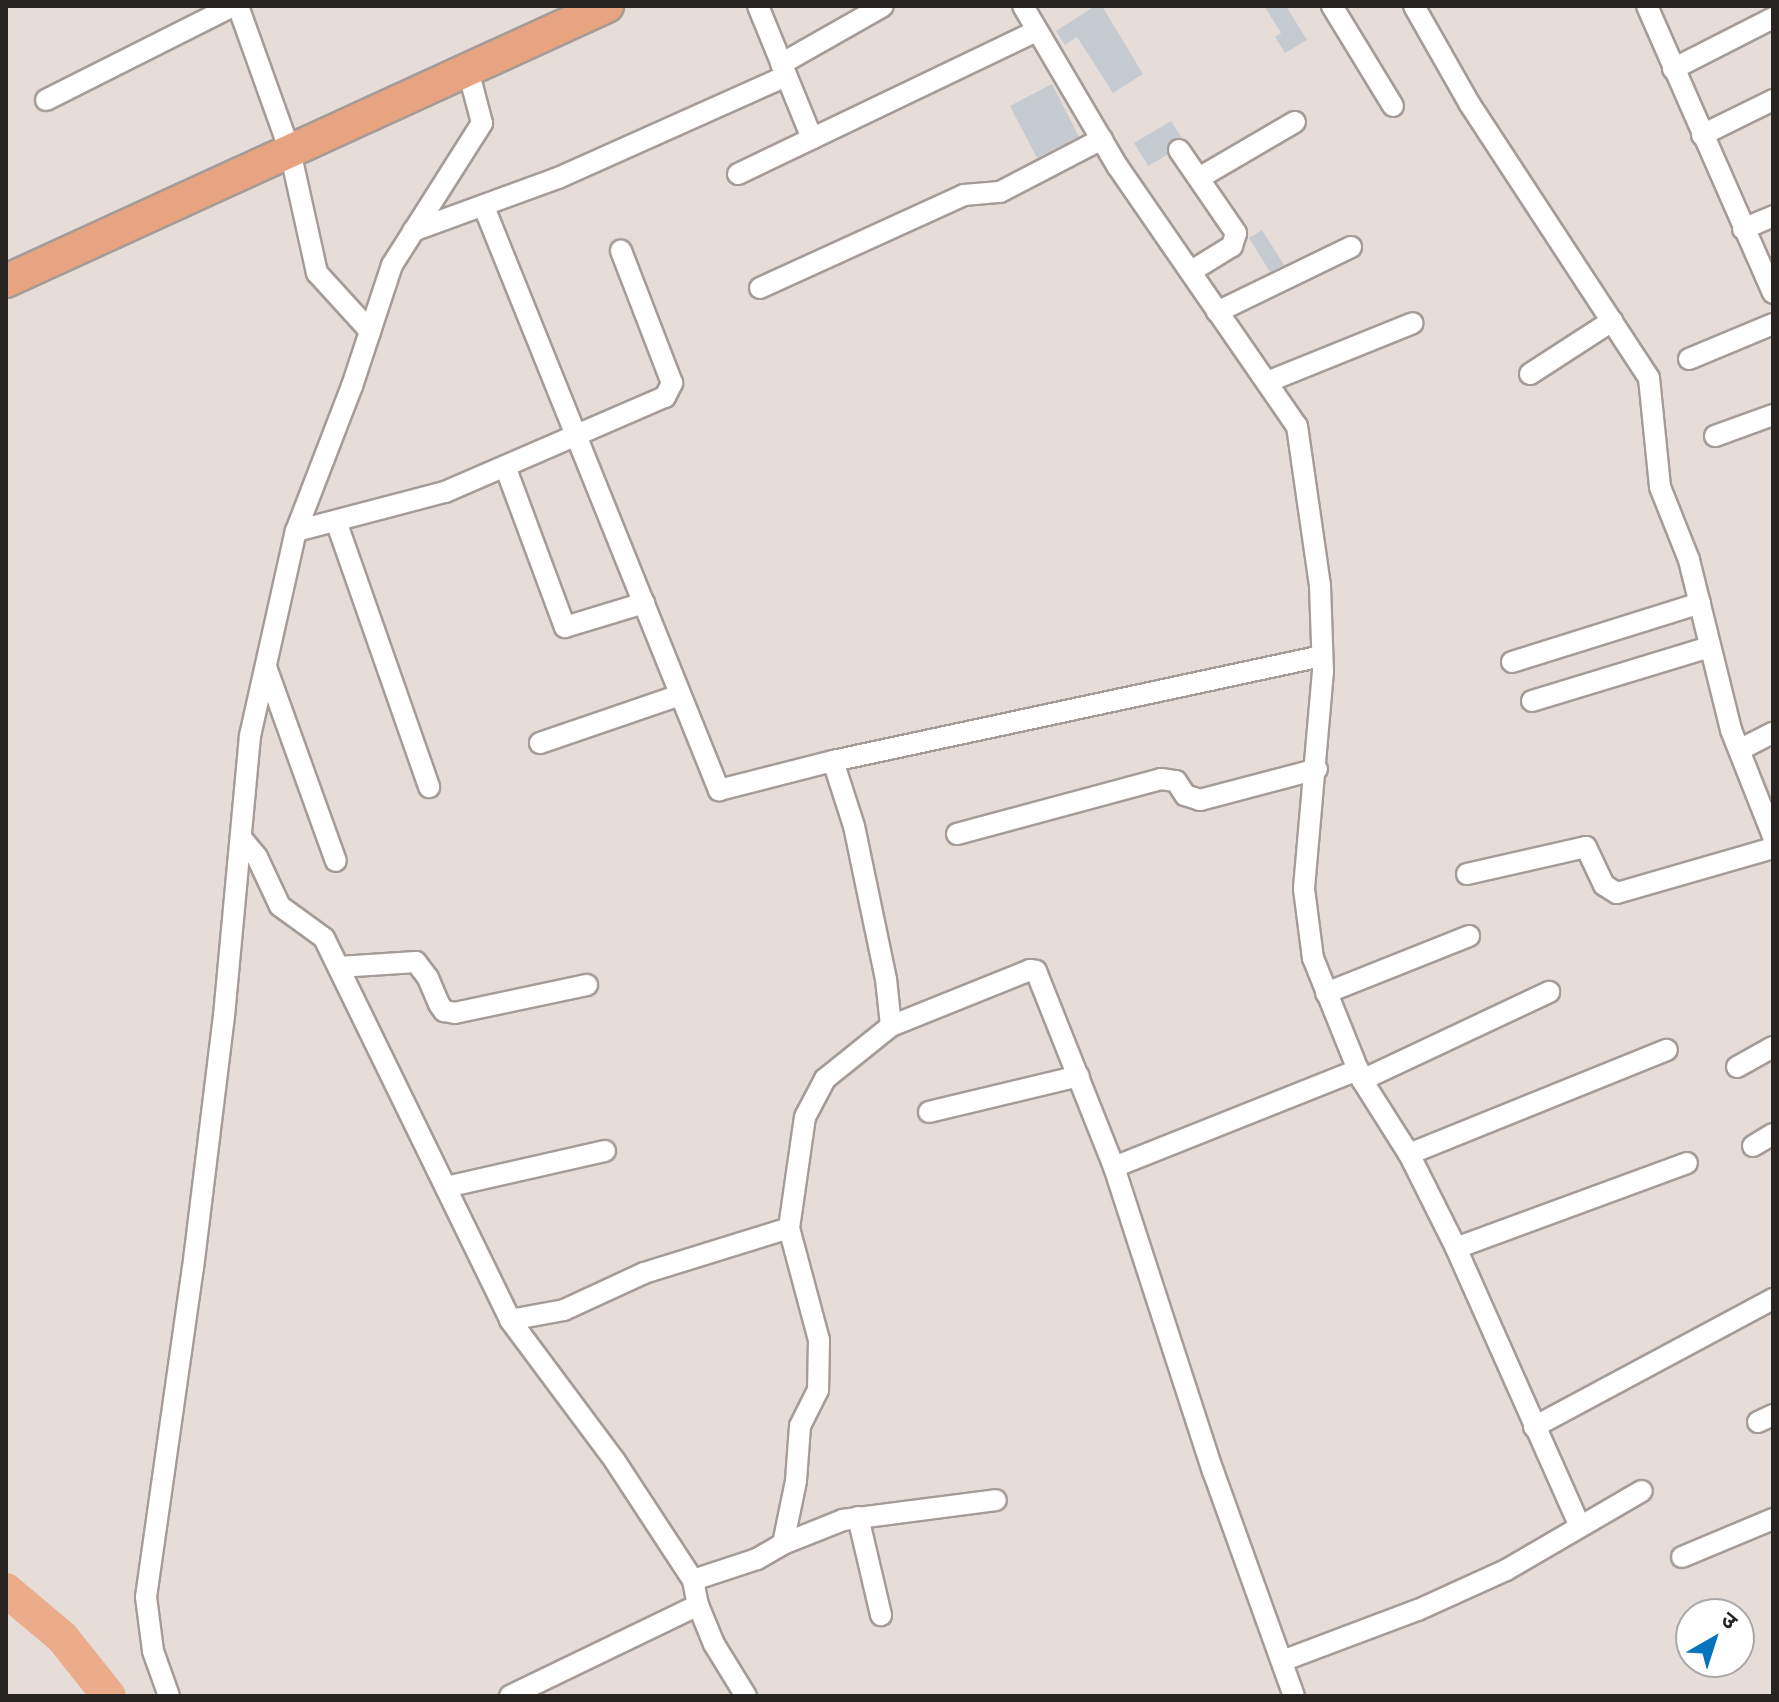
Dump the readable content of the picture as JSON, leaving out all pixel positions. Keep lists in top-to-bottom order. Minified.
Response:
{"north":"top right"}
